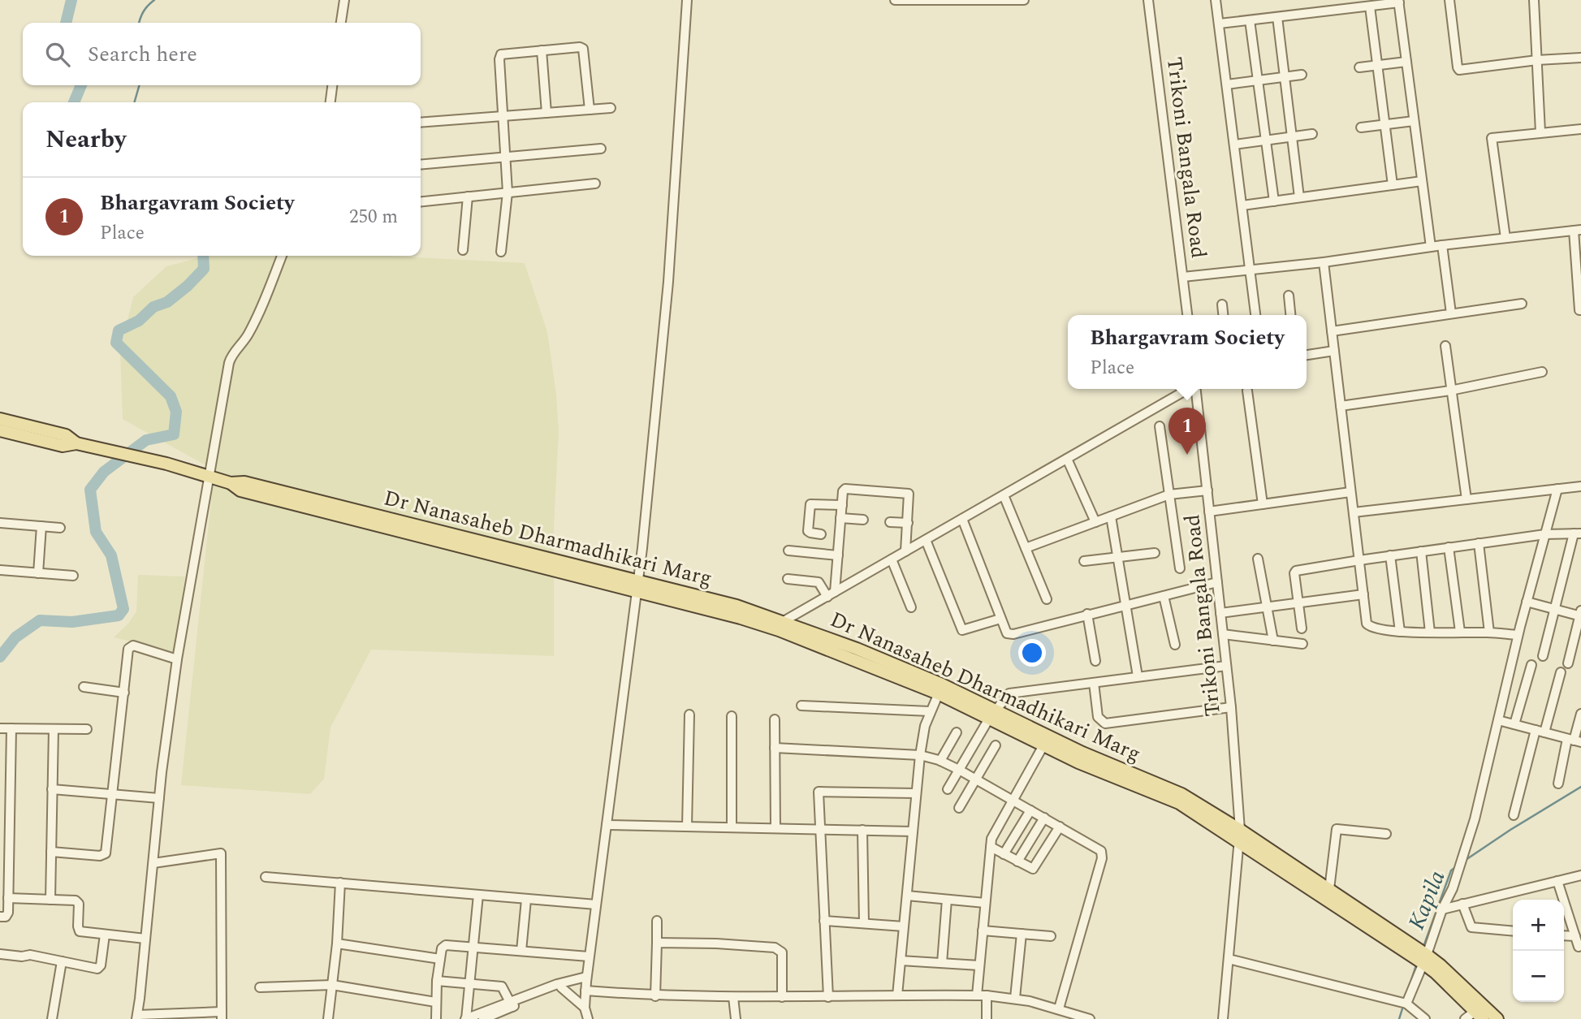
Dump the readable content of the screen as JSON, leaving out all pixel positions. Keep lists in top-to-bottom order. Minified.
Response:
{"streets":{"main road":["Dr Nanasaheb Dharmadhikari Marg"],"street":["Trikoni Bangala Road"]},"crossings":[["Trikoni Bangala Road","Dr Nanasaheb Dharmadhikari Marg"]],"water":["Kapila"],"page":{"search":"Search here","heading":"Nearby","list":[{"mark":"1","name":"Bhargavram Society","note":"Place","value":"250 m"}],"popup":["Bhargavram Society","Place"],"pins":"1","map_buttons":["+","−"]}}
